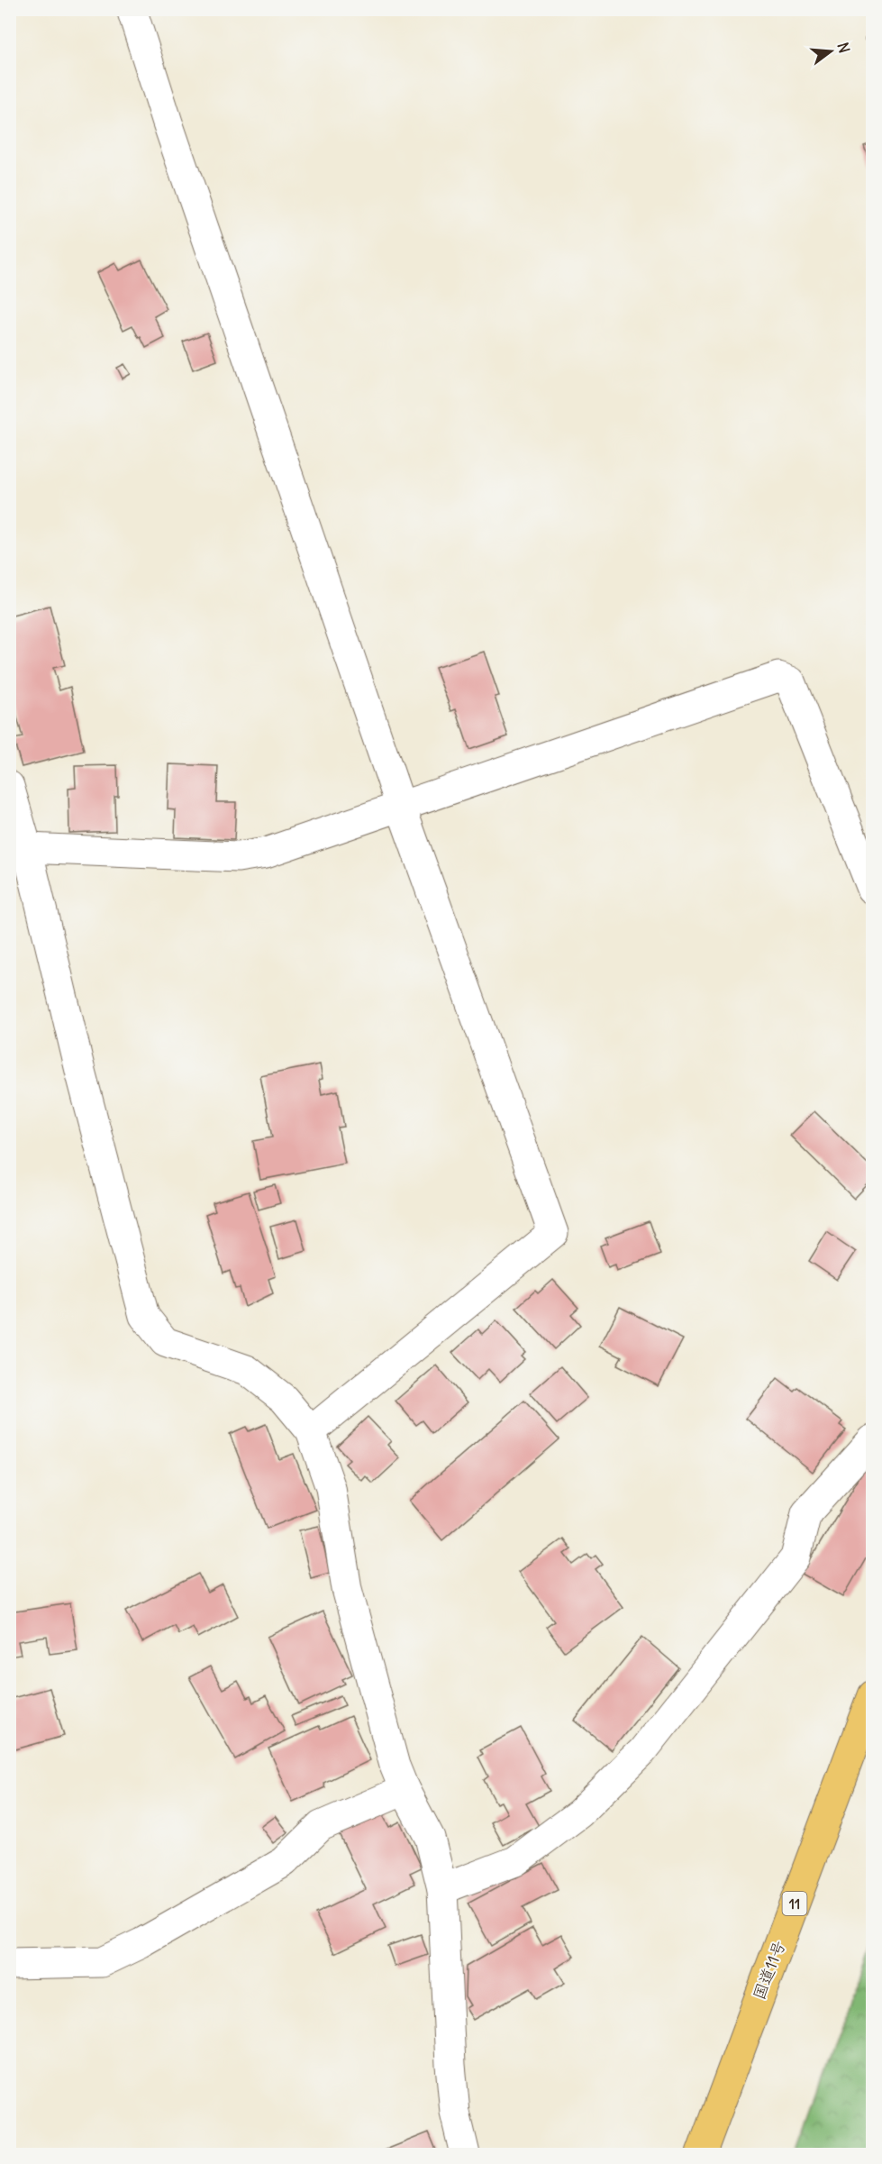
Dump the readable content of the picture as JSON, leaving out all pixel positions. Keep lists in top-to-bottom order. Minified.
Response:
{"streets":{"highway":["11","国道11号"]},"north":"right"}
